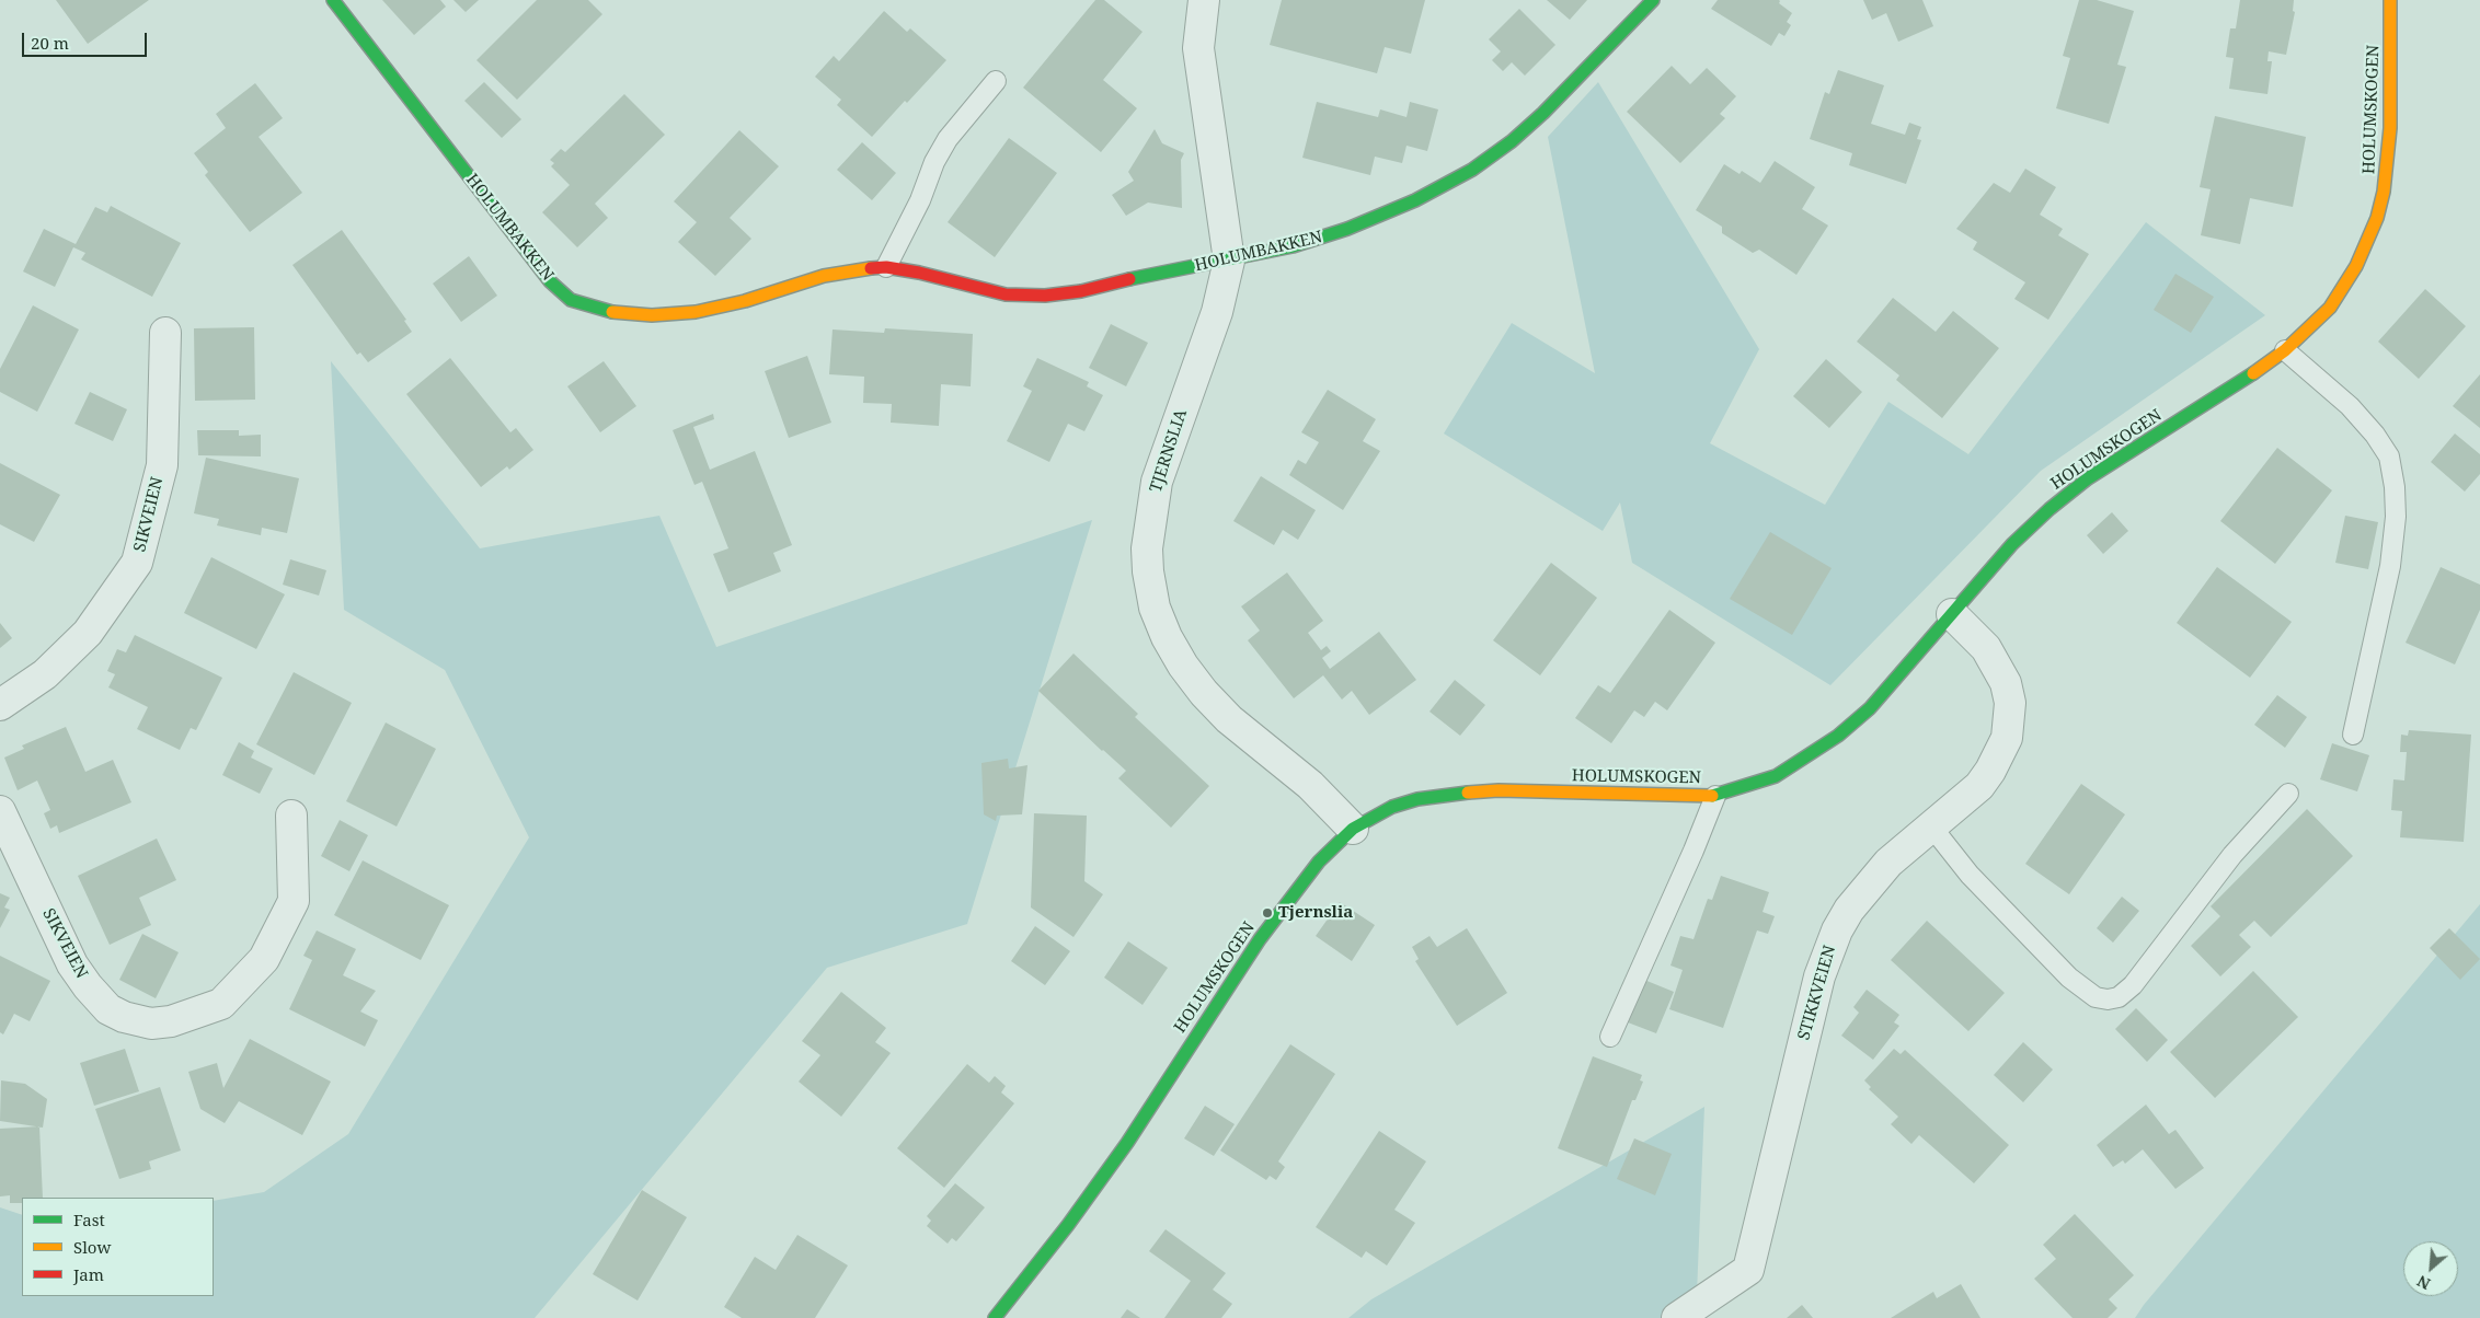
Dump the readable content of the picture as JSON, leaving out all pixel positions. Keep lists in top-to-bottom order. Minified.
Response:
{"streets":{"street":["HOLUMSKOGEN","HOLUMBAKKEN","TJERNSLIA","SIKVEIEN","STIKKVEIEN"]},"crossings":[["HOLUMSKOGEN","TJERNSLIA"],["HOLUMSKOGEN","STIKKVEIEN"],["HOLUMBAKKEN","TJERNSLIA"]],"places":["Tjernslia"],"legend":["Fast","Slow","Jam"],"scale_bar":"20 m","north":"bottom left"}
